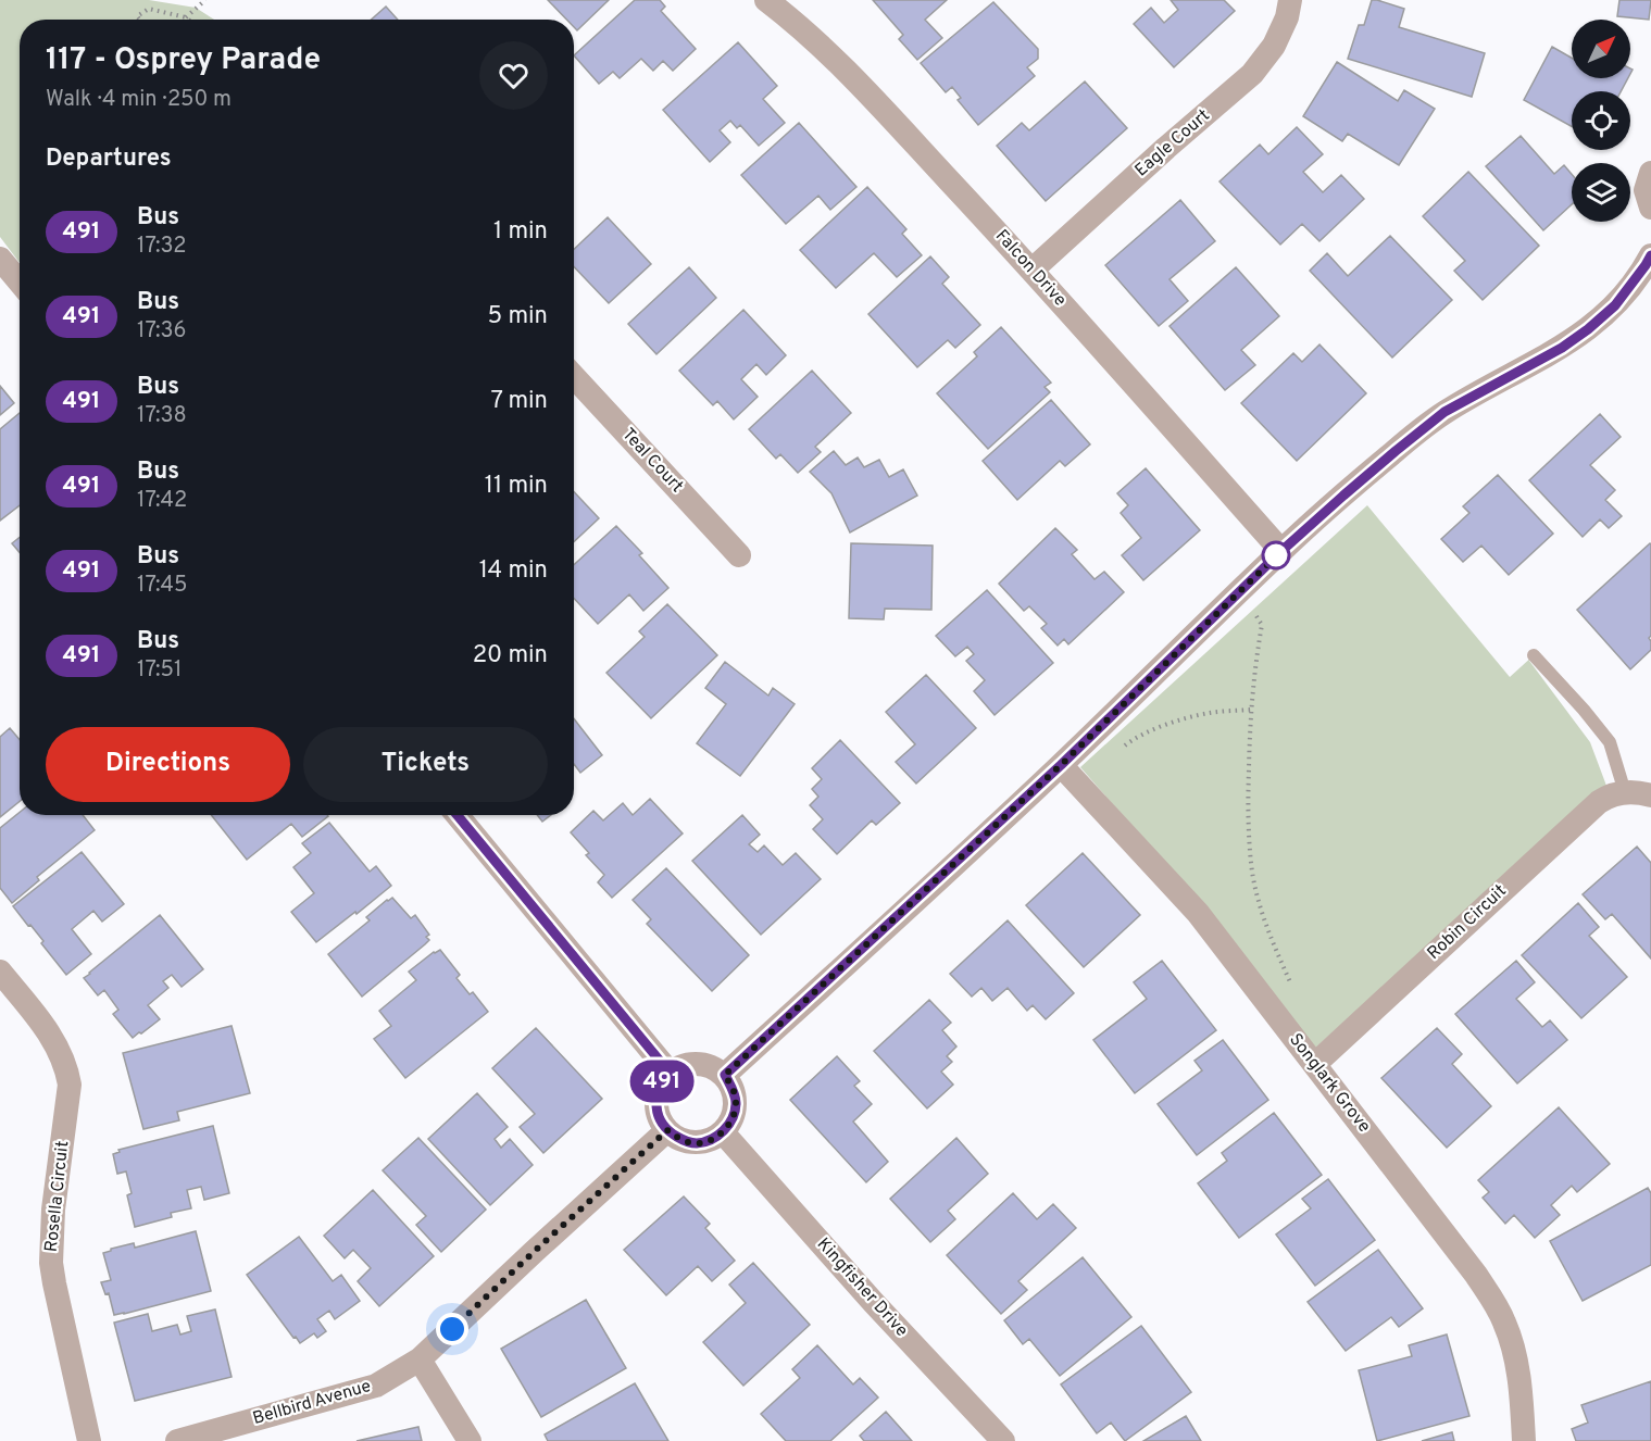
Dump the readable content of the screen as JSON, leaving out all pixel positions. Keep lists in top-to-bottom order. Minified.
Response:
{"streets":{"street":["Eagle Court","Falcon Drive","Teal Court","Robin Circuit","Songlark Grove","Rosella Circuit","Kingfisher Drive","Bellbird Avenue"]},"crossings":[["Eagle Court","Falcon Drive"],["Robin Circuit","Songlark Grove"],["Kingfisher Drive","Bellbird Avenue"]],"lines":["bus line 491"],"north":"top right","page":{"on_map":"491","heading":[["117 - Osprey Parade","Walk · 4 min · 250 m"],"Departures"],"list":[{"mark":"491","name":"Bus","note":"17:32","value":"1 min"},{"mark":"491","name":"Bus","note":"17:36","value":"5 min"},{"mark":"491","name":"Bus","note":"17:38","value":"7 min"},{"mark":"491","name":"Bus","note":"17:42","value":"11 min"},{"mark":"491","name":"Bus","note":"17:45","value":"14 min"},{"mark":"491","name":"Bus","note":"17:51","value":"20 min"}],"buttons":["Directions","Tickets"]}}
